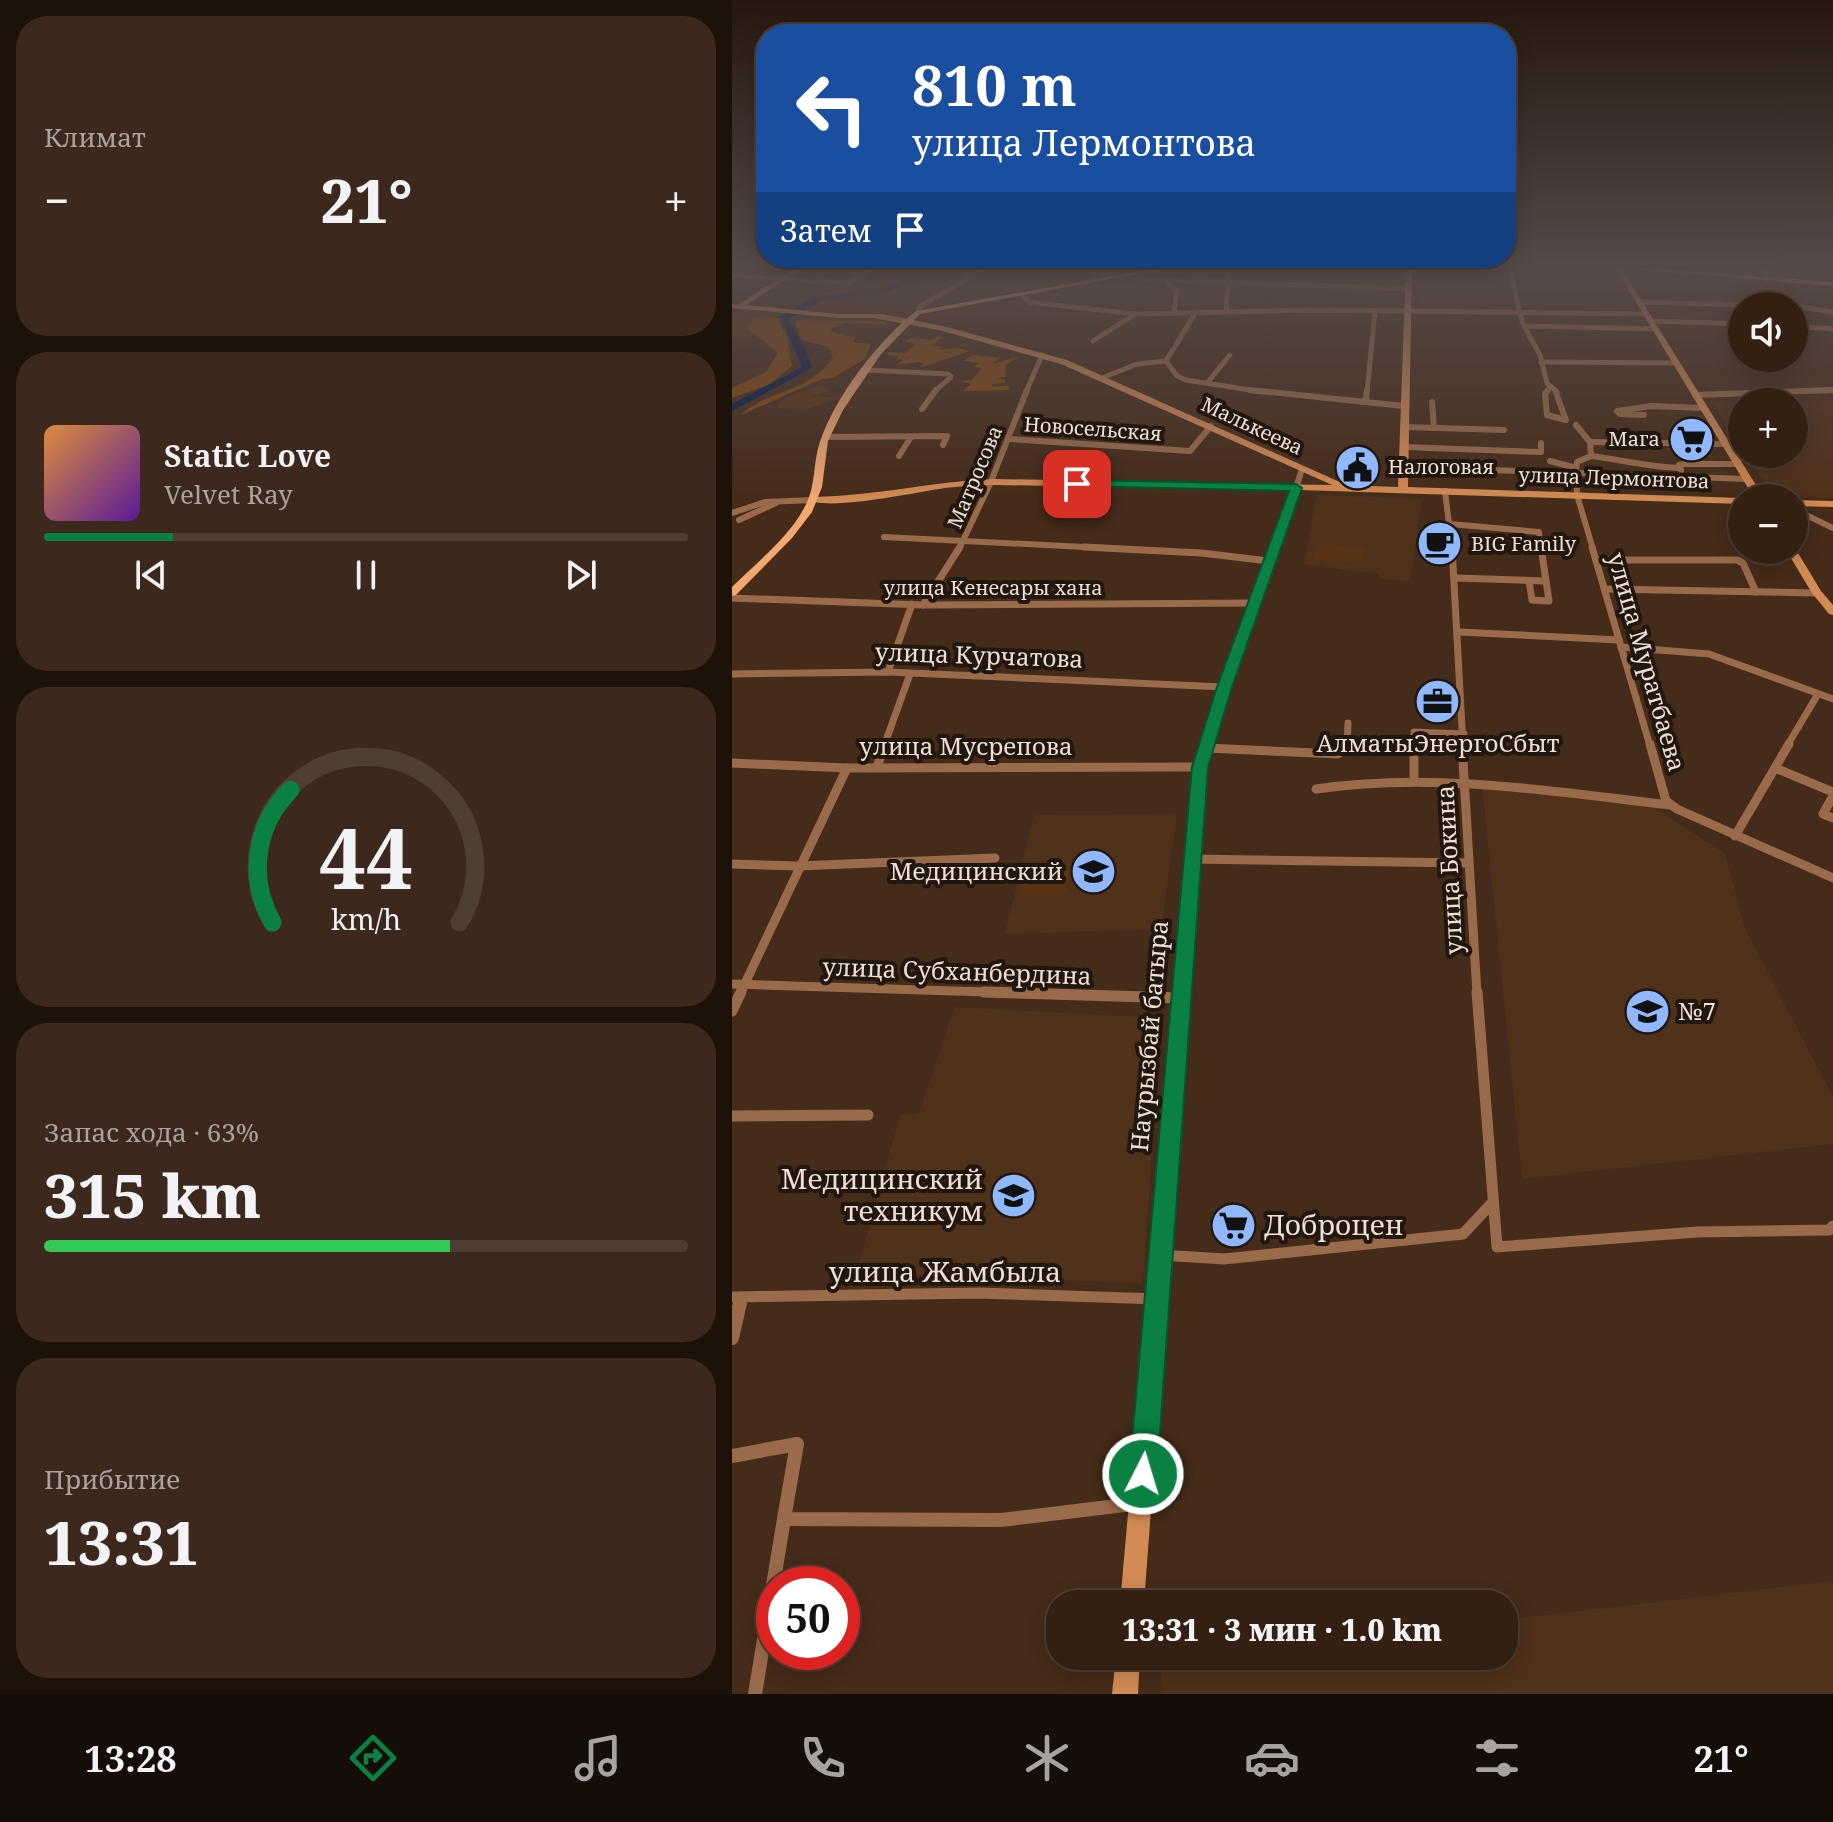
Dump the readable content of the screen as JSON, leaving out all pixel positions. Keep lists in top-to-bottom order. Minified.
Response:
{"streets":{"main road":["Малькеева","улица Лермонтова","Наурызбай батыра"],"street":["Новосельская","Матросова","улица Кенесары хана","улица Курчатова","улица Муратбаева","улица Мусрепова","улица Бокина","улица Субханбердина","улица Жамбыла"]},"crossings":[["Малькеева","Новосельская"],["Малькеева","Матросова"],["Малькеева","улица Лермонтова"],["Новосельская","Матросова"],["Матросова","улица Лермонтова"],["Матросова","улица Кенесары хана"],["улица Лермонтова","улица Муратбаева"],["улица Лермонтова","улица Бокина"],["улица Лермонтова","Наурызбай батыра"],["улица Кенесары хана","Наурызбай батыра"],["улица Курчатова","Наурызбай батыра"],["улица Мусрепова","Наурызбай батыра"],["улица Субханбердина","Наурызбай батыра"],["Наурызбай батыра","улица Жамбыла"]],"places":{"supermarket":["Мага","Доброцен"],"public building":["Налоговая"],"cafe":["BIG Family"],"office":["АлматыЭнергоСбыт"],"school or university":["Медицинский","№7","Медицинский техникум"]},"page":{"tile":["Климат",["Запас хода · 63%","315 km"],["Прибытие","13:31"]],"turn":["810 m","улица Лермонтова"],"heat":["−","21°","+"],"then":"Затем","map_buttons":["+","−"],"song":["Static Love","Velvet Ray"],"limit":"50","trip":"13:31 · 3 мин · 1.0 km","tabs":["13:28","21°"],"gauge":["44","km/h"]}}
